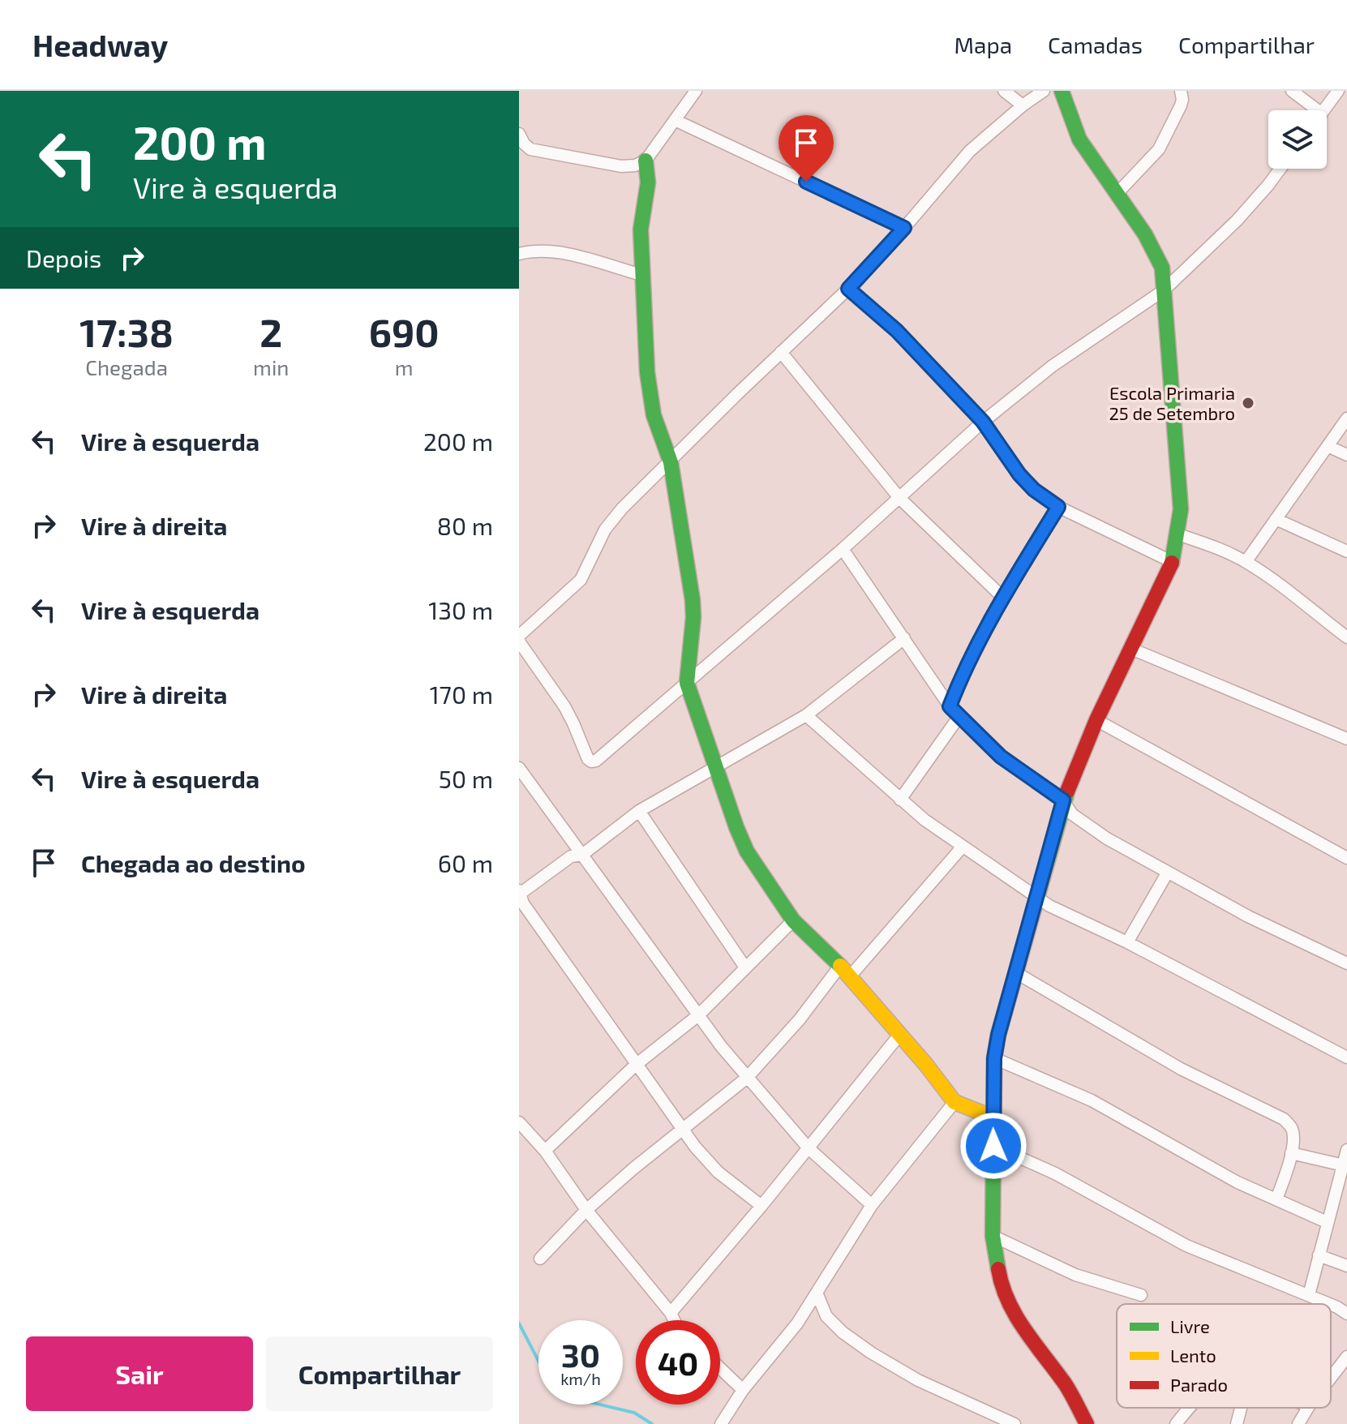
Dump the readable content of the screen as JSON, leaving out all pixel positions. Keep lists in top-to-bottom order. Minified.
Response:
{"places":["Escola Primaria 25 de Setembro"],"legend":["Livre","Lento","Parado"],"page":{"header":"Headway","nav":["Mapa","Camadas","Compartilhar"],"turn":["200 m","Vire à esquerda"],"then":"Depois","eta":["17:38","Chegada","2","min","690","m"],"list":[{"name":"Vire à esquerda","value":"200 m"},{"name":"Vire à direita","value":"80 m"},{"name":"Vire à esquerda","value":"130 m"},{"name":"Vire à direita","value":"170 m"},{"name":"Vire à esquerda","value":"50 m"},{"name":"Chegada ao destino","value":"60 m"}],"speed":"30 km/h","limit":"40","buttons":["Sair","Compartilhar"]}}
